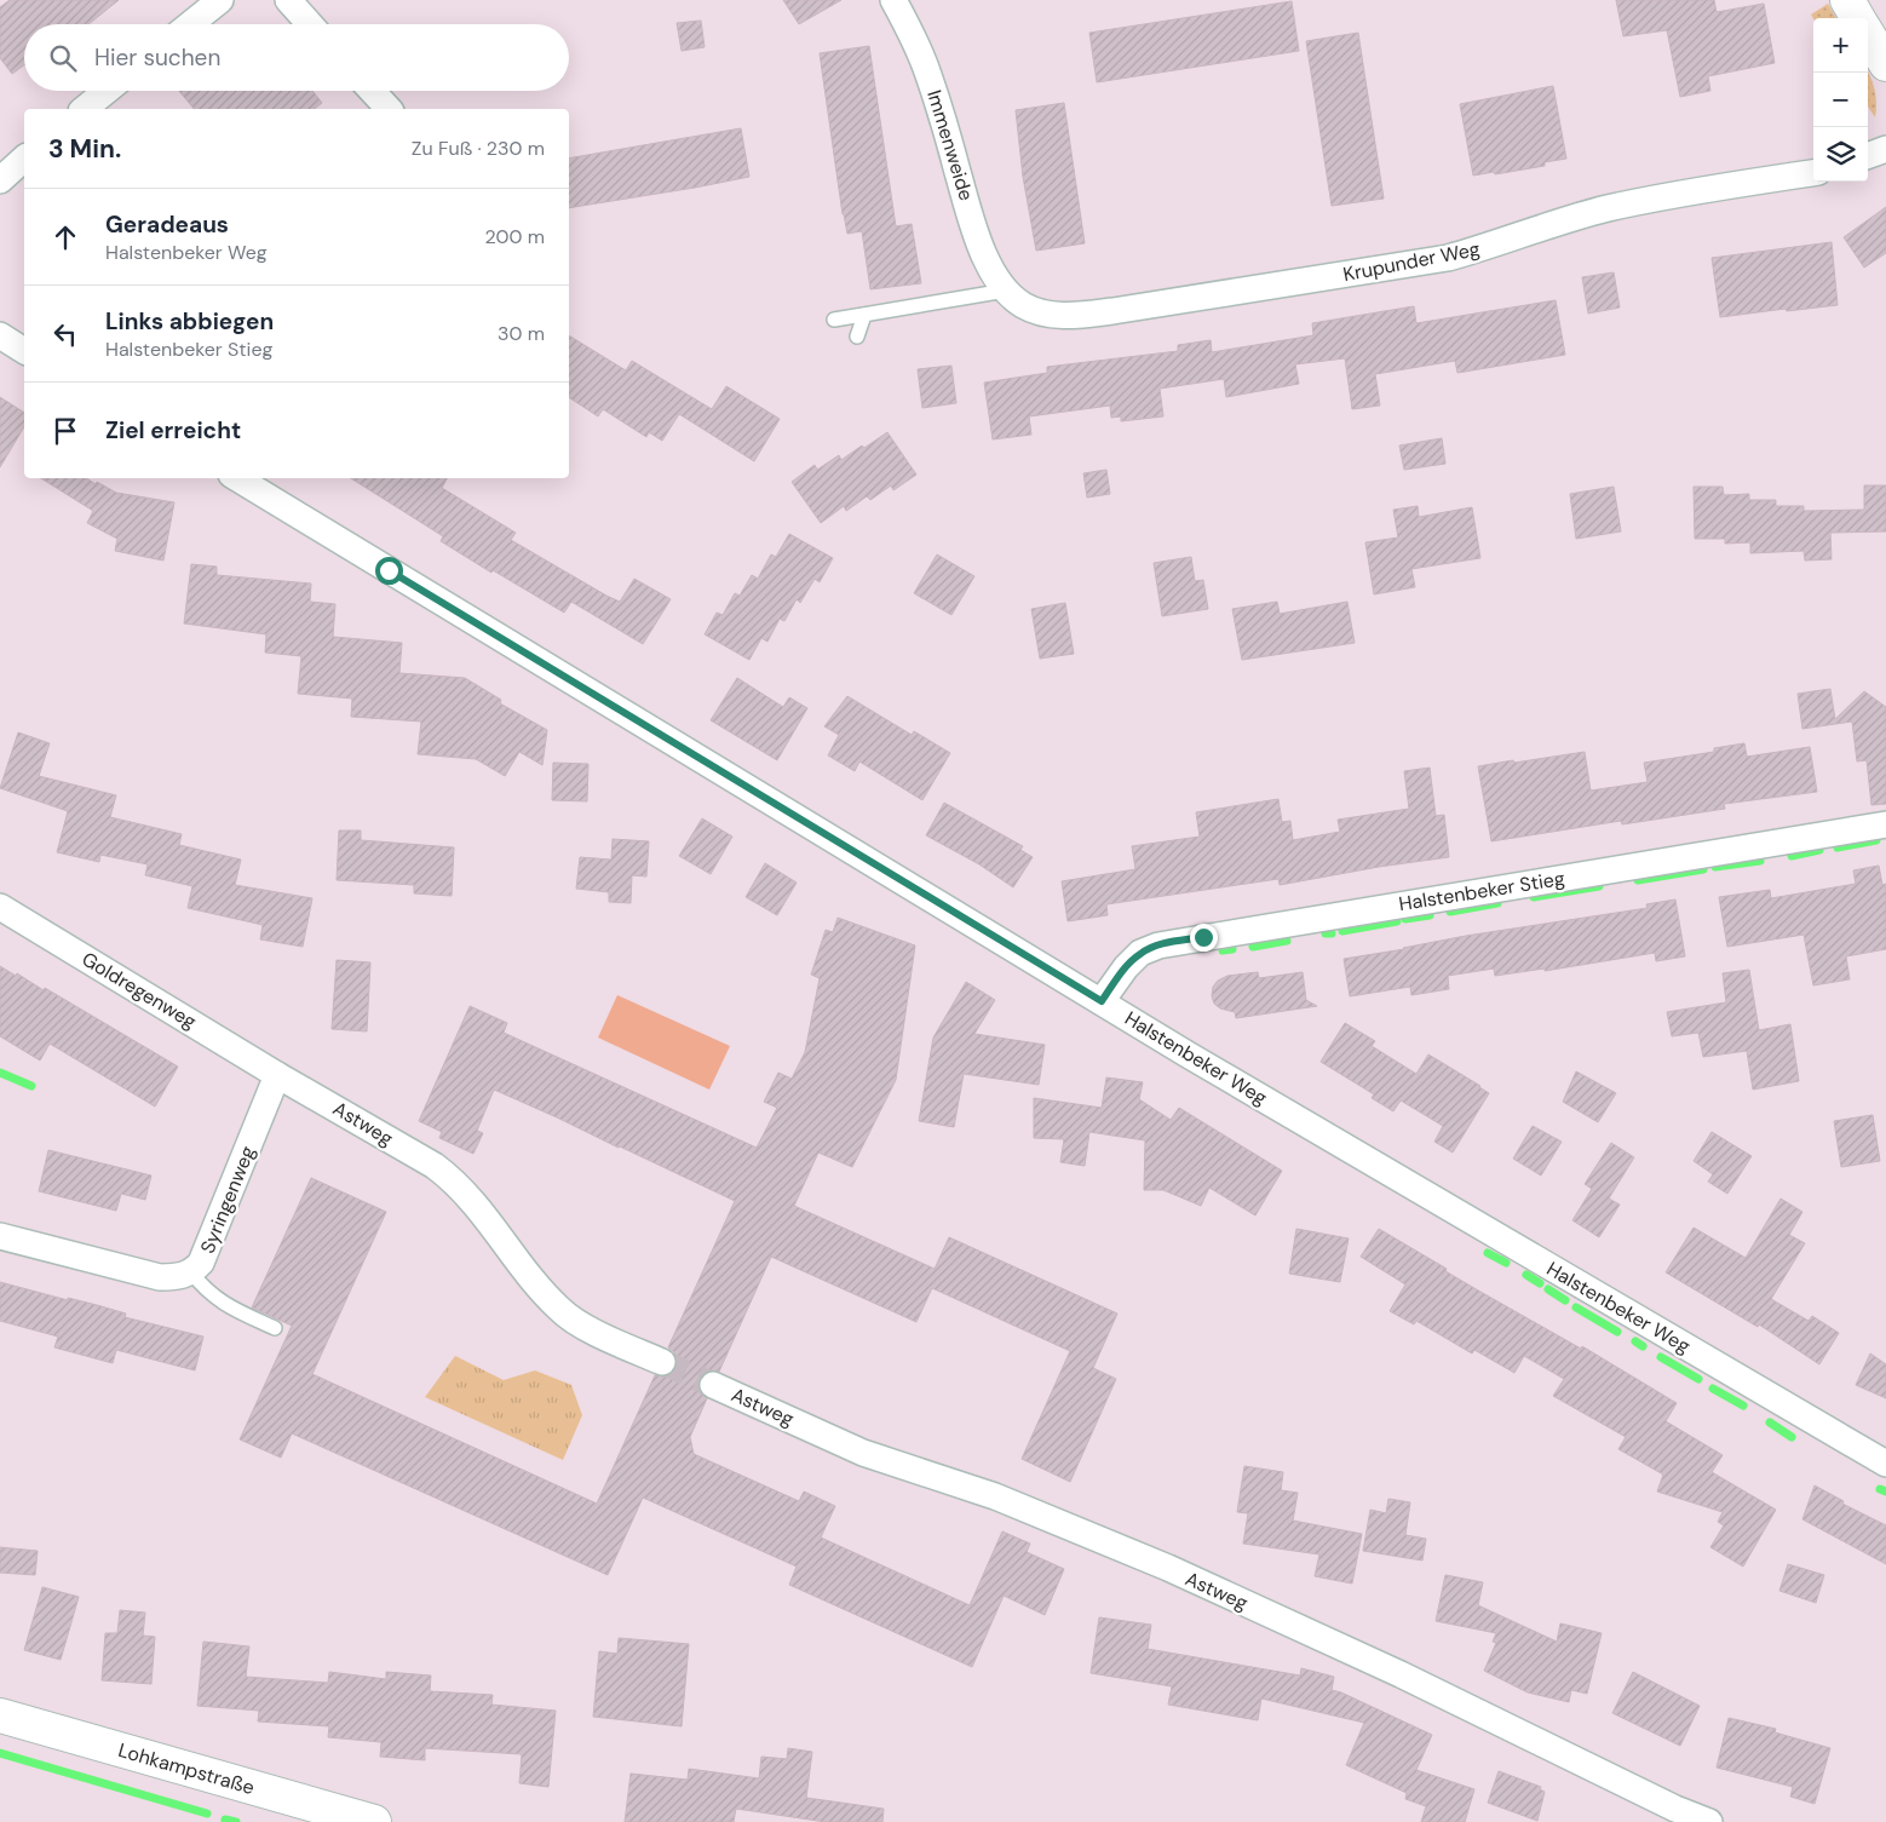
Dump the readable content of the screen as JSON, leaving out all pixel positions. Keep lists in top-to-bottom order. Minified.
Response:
{"streets":{"street":["Immenweide","Krupunder Weg","Halstenbeker Stieg","Goldregenweg","Halstenbeker Weg","Astweg","Syringenweg","Lohkampstraße"]},"crossings":[["Immenweide","Krupunder Weg"],["Halstenbeker Stieg","Halstenbeker Weg"],["Goldregenweg","Astweg"],["Goldregenweg","Syringenweg"],["Astweg","Syringenweg"]],"page":{"map_buttons":["+","−"],"search":"Hier suchen","heading":["3 Min.","Zu Fuß · 230 m"],"list":[["Geradeaus","Halstenbeker Weg","200 m"],["Links abbiegen","Halstenbeker Stieg","30 m"],"Ziel erreicht"]}}
